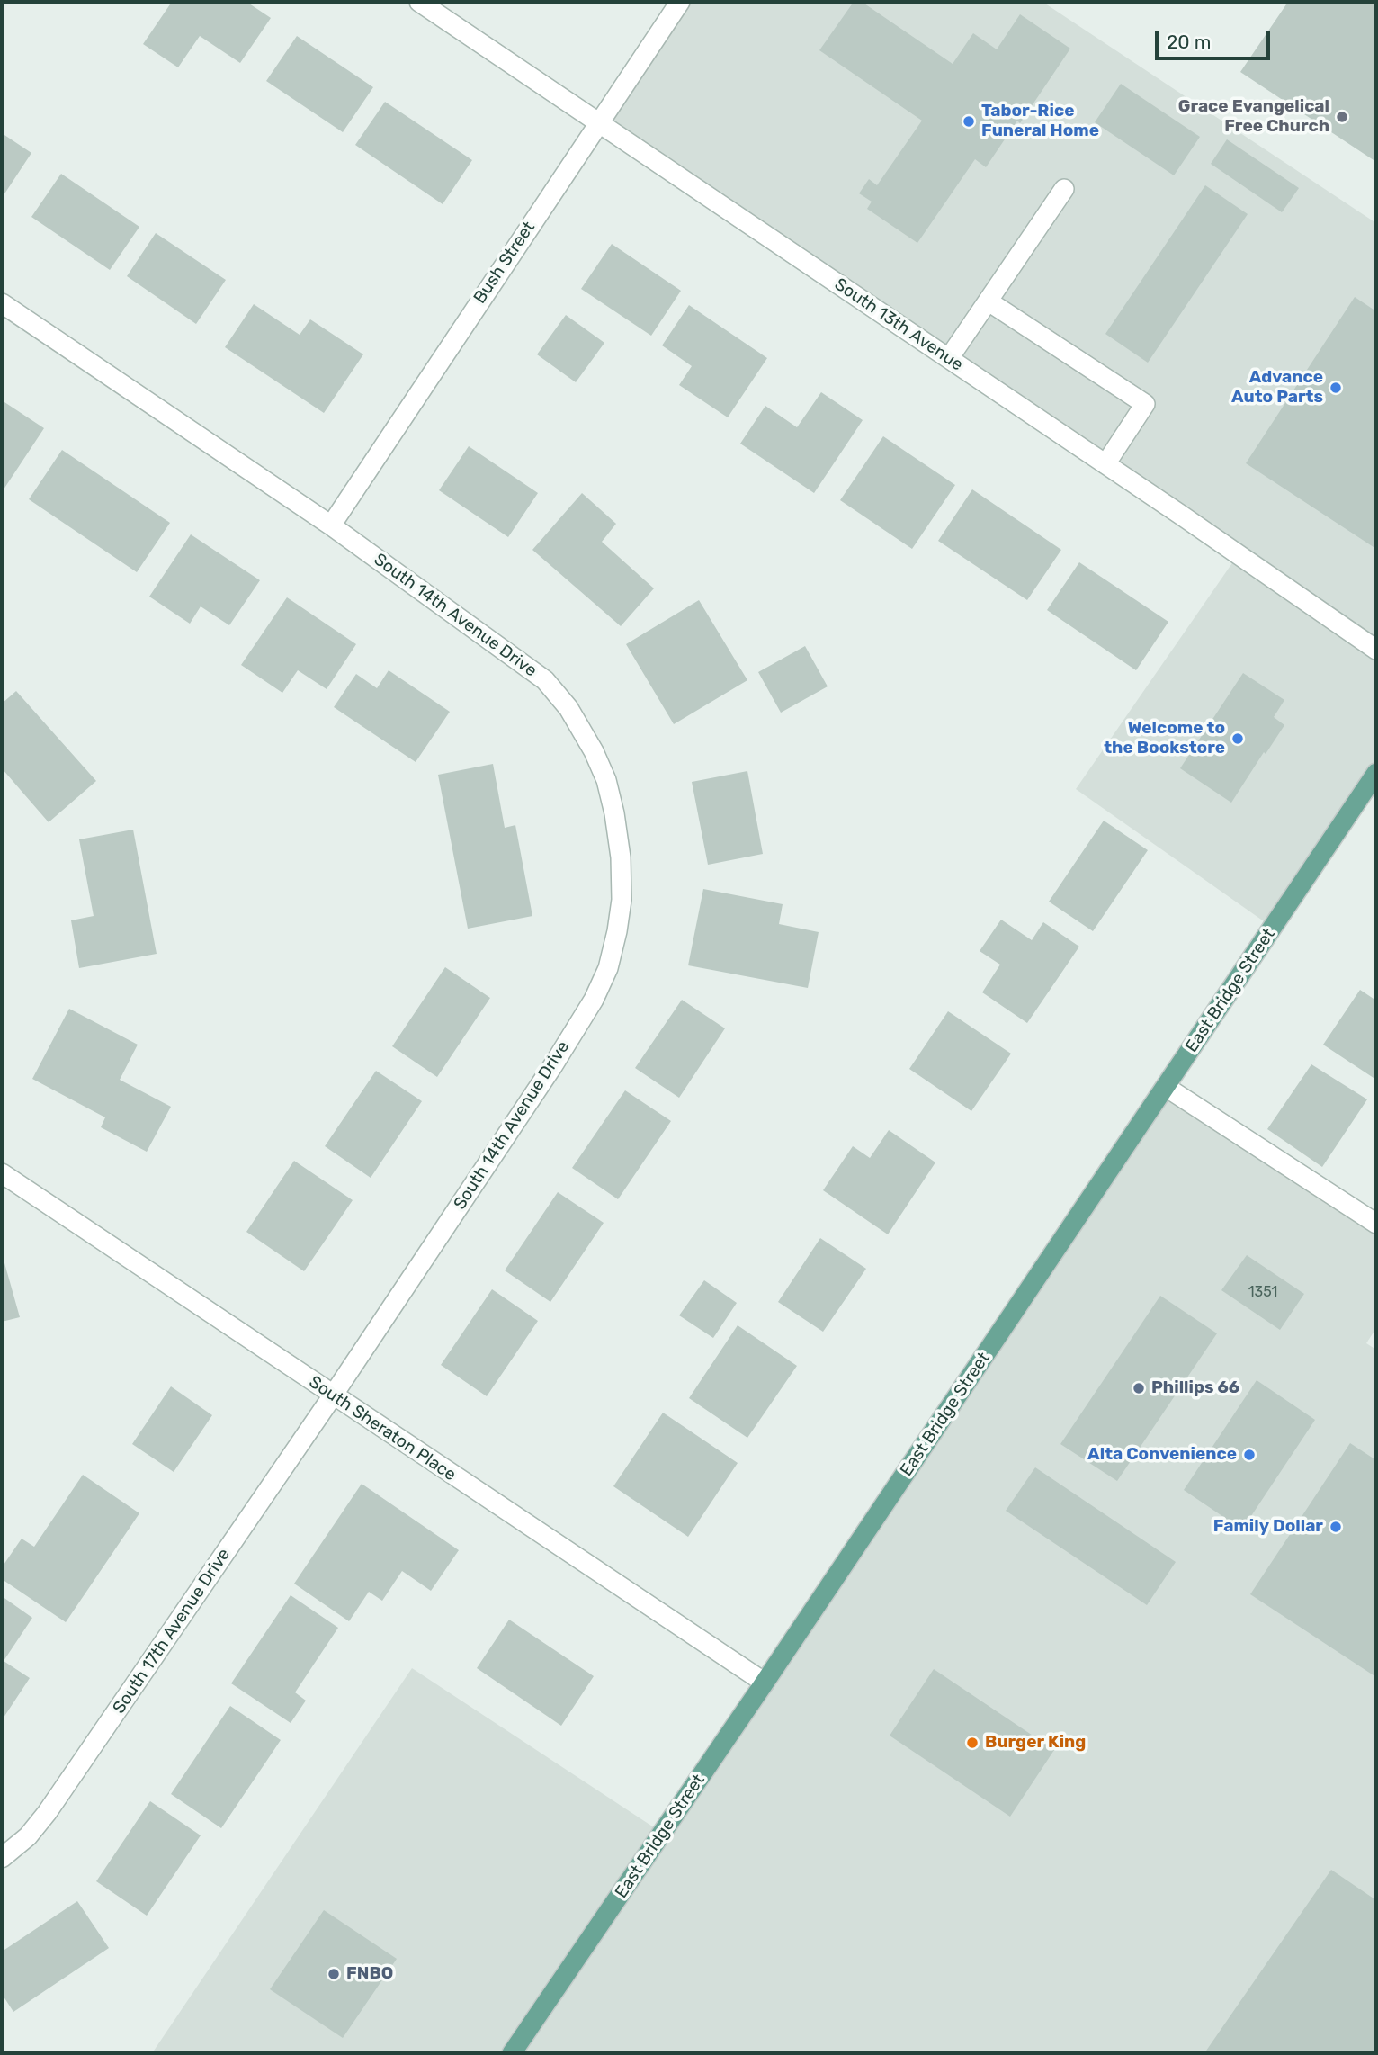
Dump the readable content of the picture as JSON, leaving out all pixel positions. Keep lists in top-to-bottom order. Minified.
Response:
{"streets":{"main road":["East Bridge Street"],"street":["Bush Street","South 13th Avenue","South 14th Avenue Drive","South Sheraton Place","South 17th Avenue Drive"]},"crossings":[["Bush Street","South 13th Avenue"],["Bush Street","South 14th Avenue Drive"],["South 14th Avenue Drive","South Sheraton Place"],["South 14th Avenue Drive","South 17th Avenue Drive"],["East Bridge Street","South Sheraton Place"],["South Sheraton Place","South 17th Avenue Drive"]],"places":["Grace Evangelical Free Church","Tabor-Rice Funeral Home","Advance Auto Parts","Welcome to the Bookstore","Phillips 66","Alta Convenience","Family Dollar","Burger King","FNBO"],"house_numbers":["1351"],"scale_bar":"20 m"}
